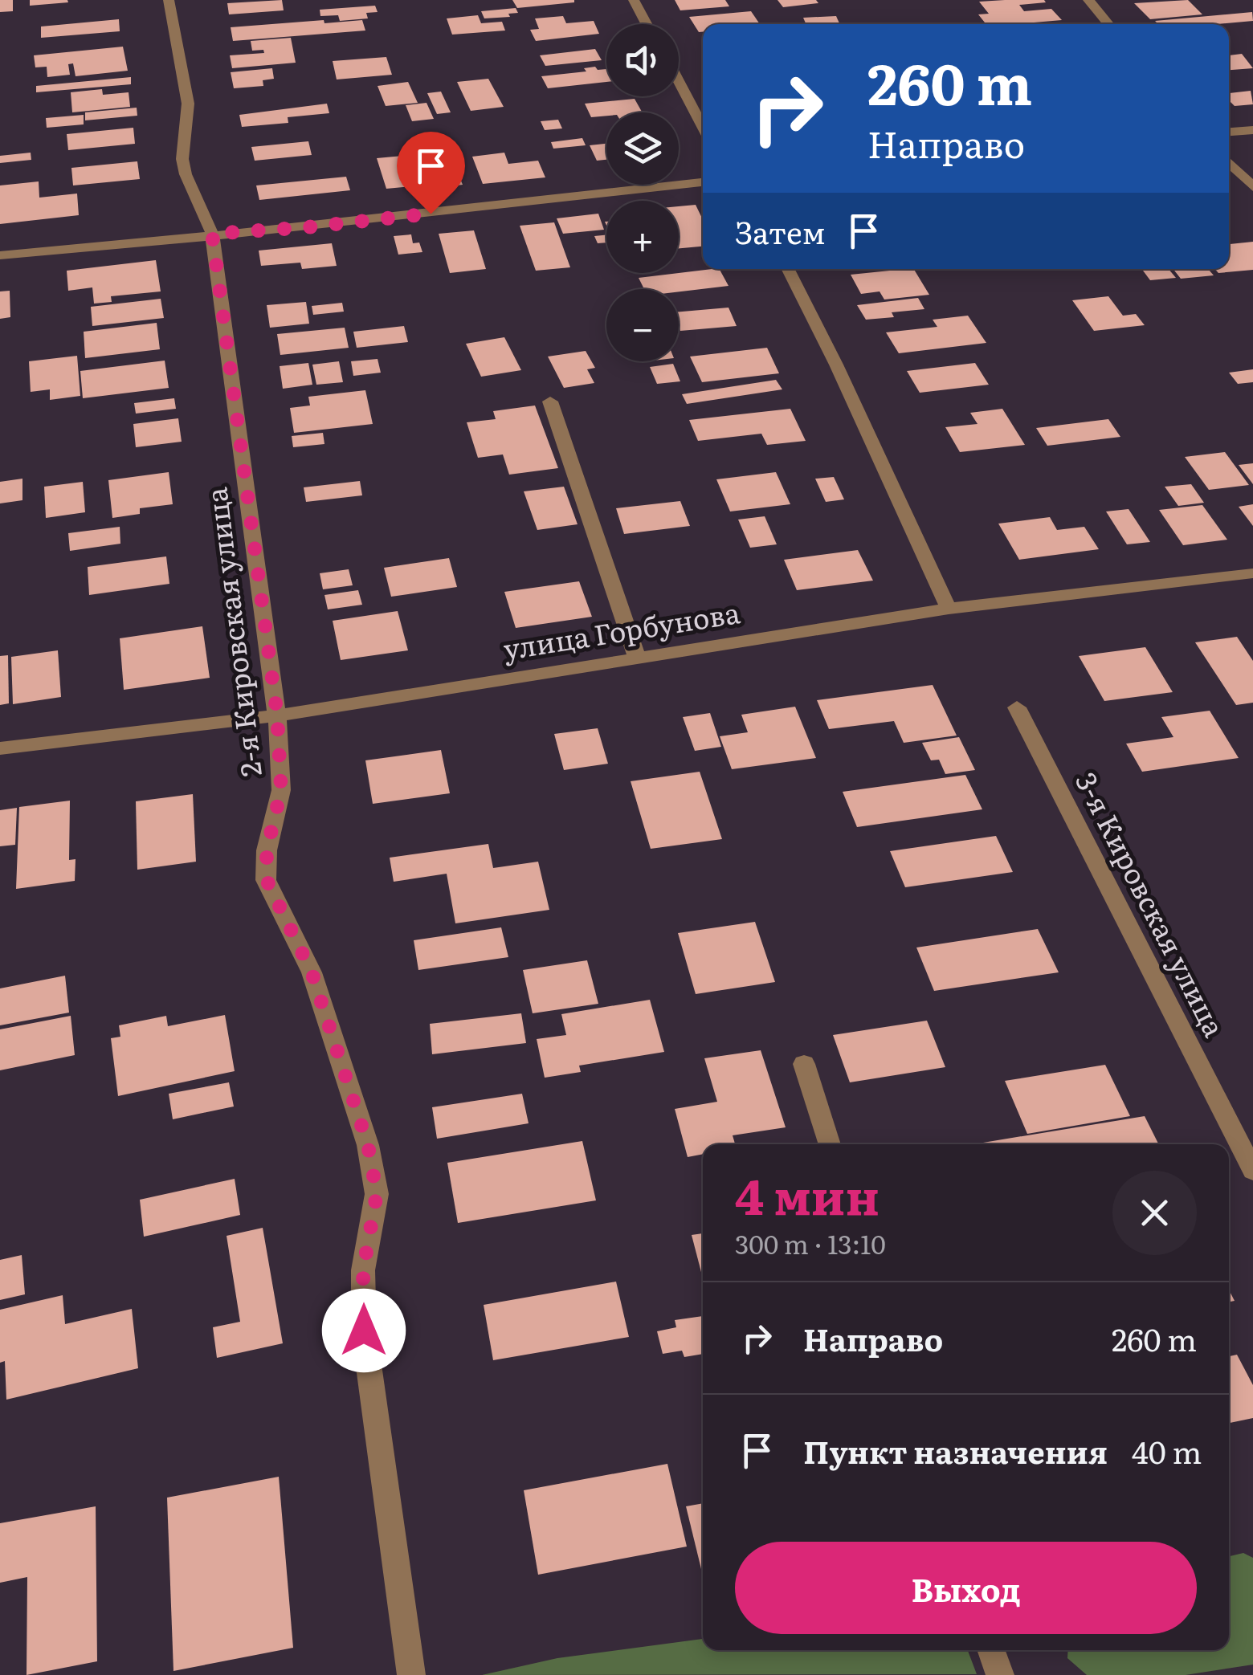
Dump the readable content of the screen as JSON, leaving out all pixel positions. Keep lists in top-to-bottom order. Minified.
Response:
{"streets":{"street":["2-я Кировская улица","улица Горбунова","3-я Кировская улица"]},"crossings":[["2-я Кировская улица","улица Горбунова"]],"page":{"map_buttons":["+","−"],"turn":["260 m","Направо"],"then":"Затем","heading":["4 мин","300 m · 13:10"],"list":[{"name":"Направо","value":"260 m"},{"name":"Пункт назначения","value":"40 m"}],"buttons":"Выход"}}
